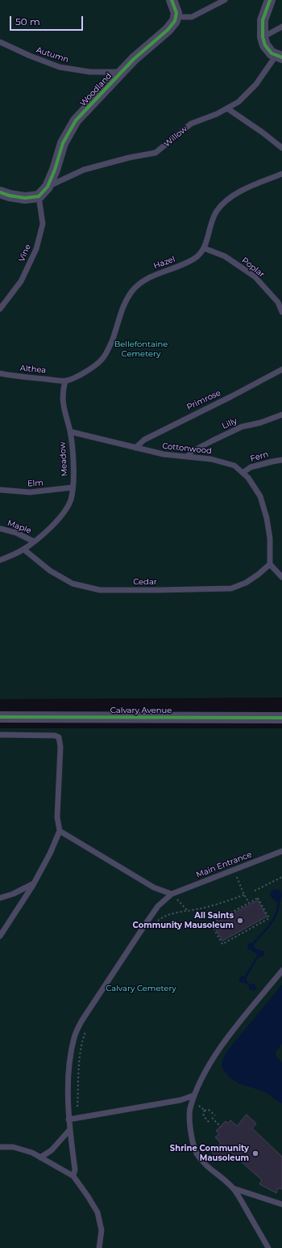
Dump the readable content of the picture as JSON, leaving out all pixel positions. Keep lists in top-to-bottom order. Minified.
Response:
{"streets":{"street":["Woodland","Calvary Avenue"],"lane":["Autumn","Willow","Vine","Hazel","Poplar","Althea","Primrose","Lilly","Cottonwood","Fern","Meadow","Elm","Maple","Cedar","Main Entrance"]},"crossings":[["Autumn","Woodland"],["Woodland","Willow"],["Woodland","Vine"],["Hazel","Poplar"],["Hazel","Althea"],["Hazel","Meadow"],["Althea","Meadow"],["Primrose","Cottonwood"],["Lilly","Cottonwood"],["Cottonwood","Fern"],["Cottonwood","Meadow"],["Cottonwood","Cedar"],["Meadow","Elm"],["Meadow","Maple"],["Meadow","Cedar"]],"parks":["Bellefontaine Cemetery","Calvary Cemetery"],"places":["All Saints Community Mausoleum","Shrine Community Mausoleum"],"scale_bar":"50 m"}
